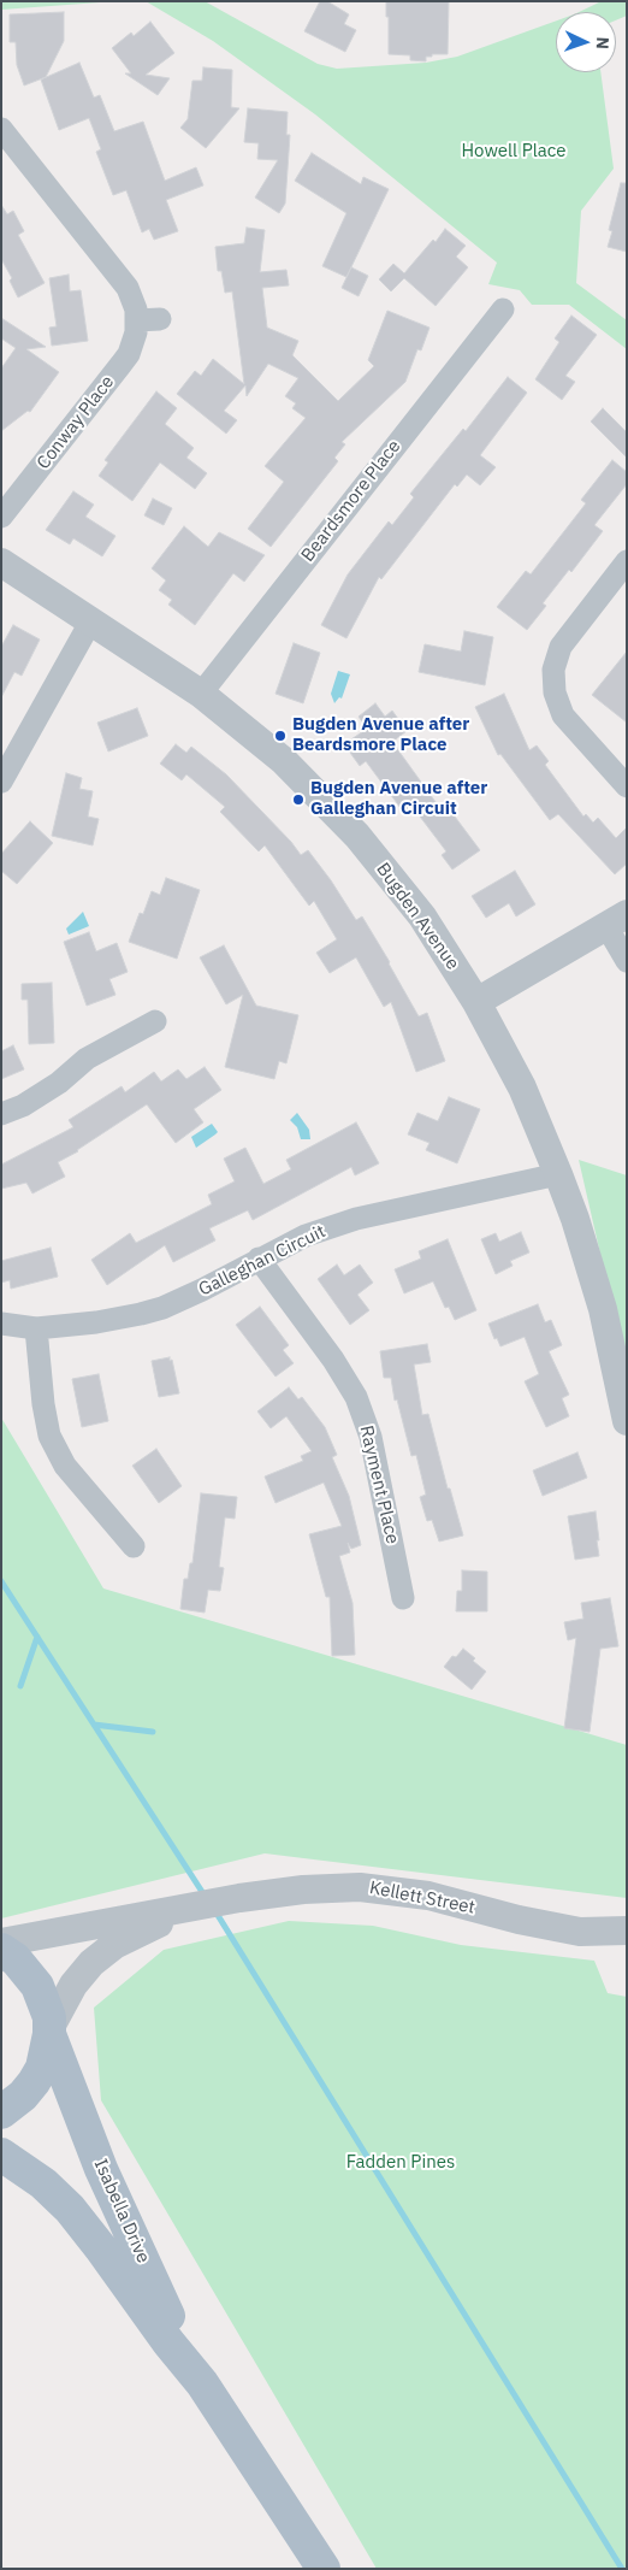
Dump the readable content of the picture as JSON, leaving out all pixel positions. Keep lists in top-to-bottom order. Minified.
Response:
{"streets":{"main road":["Isabella Drive"],"street":["Conway Place","Beardsmore Place","Bugden Avenue","Galleghan Circuit","Rayment Place","Kellett Street"]},"crossings":[["Beardsmore Place","Bugden Avenue"],["Bugden Avenue","Galleghan Circuit"],["Galleghan Circuit","Rayment Place"],["Kellett Street","Isabella Drive"]],"parks":["Howell Place","Fadden Pines"],"places":["Bugden Avenue after Beardsmore Place","Bugden Avenue after Galleghan Circuit"],"north":"right"}
